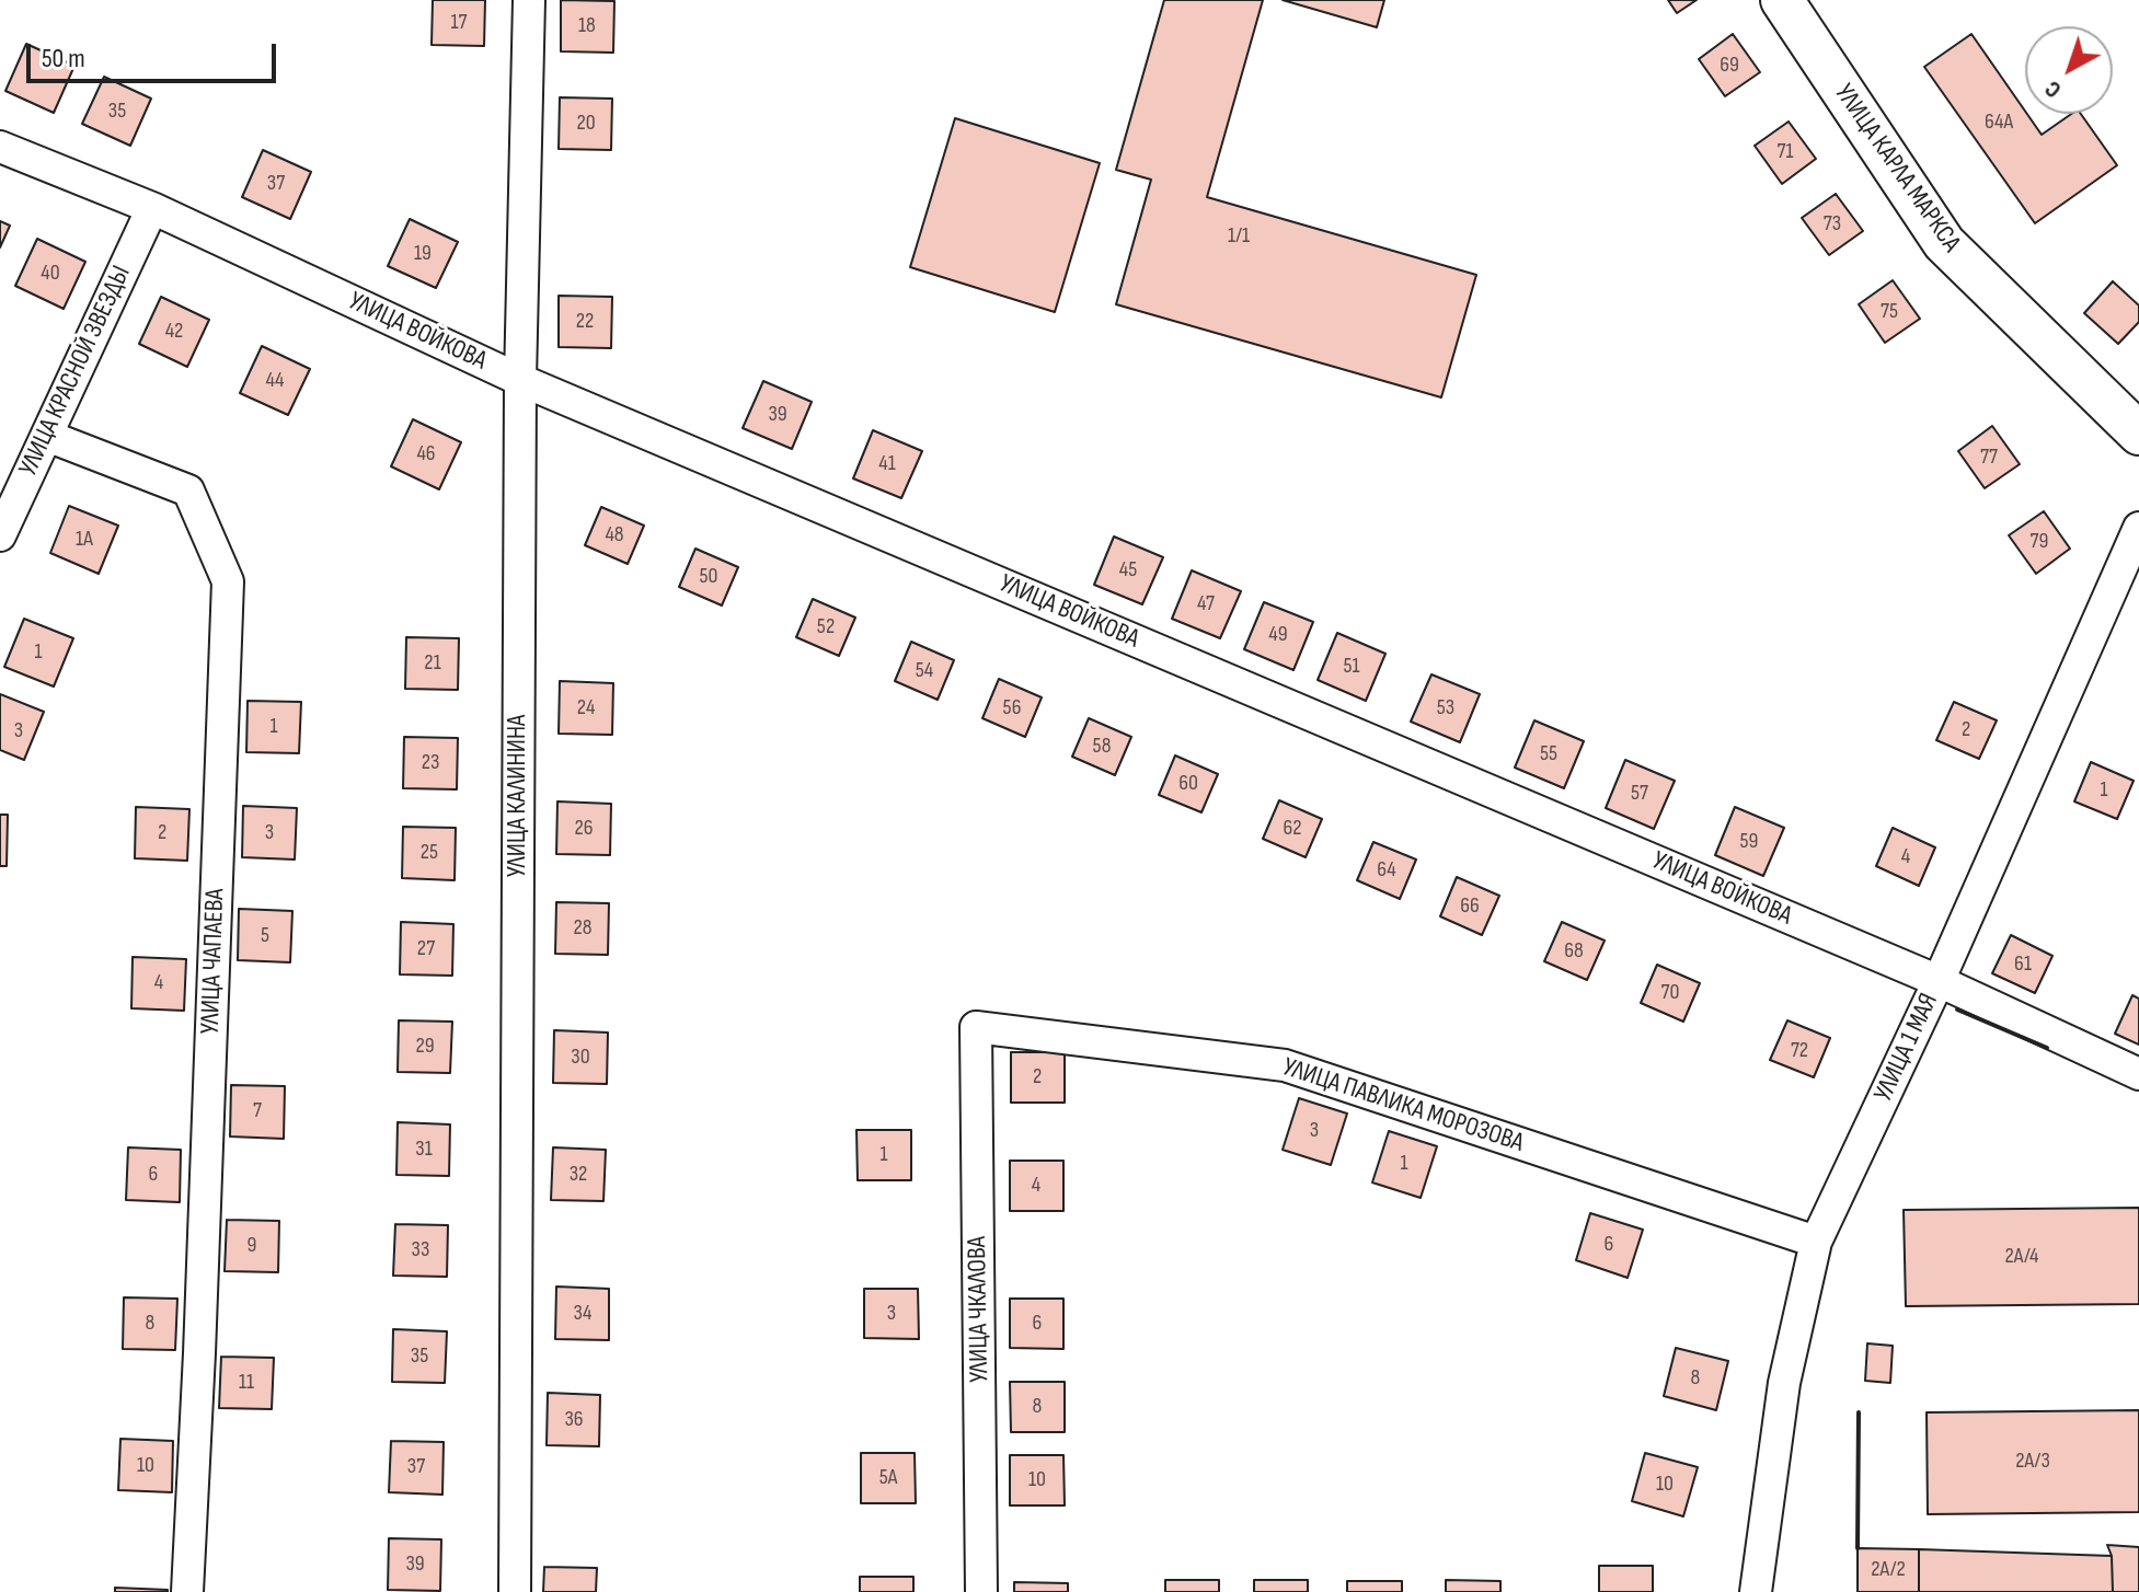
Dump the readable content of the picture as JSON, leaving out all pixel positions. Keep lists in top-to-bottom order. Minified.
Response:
{"streets":{"street":["УЛИЦА КАРЛА МАРКСА","УЛИЦА ВОЙКОВА","УЛИЦА КРАСНОЙ ЗВЕЗДЫ","УЛИЦА КАЛИНИНА","УЛИЦА ЧАПАЕВА","УЛИЦА 1 МАЯ","УЛИЦА ПАВЛИКА МОРОЗОВА","УЛИЦА ЧКАЛОВА"]},"crossings":[["УЛИЦА ВОЙКОВА","УЛИЦА КРАСНОЙ ЗВЕЗДЫ"],["УЛИЦА ВОЙКОВА","УЛИЦА КАЛИНИНА"],["УЛИЦА ВОЙКОВА","УЛИЦА 1 МАЯ"],["УЛИЦА КРАСНОЙ ЗВЕЗДЫ","УЛИЦА ЧАПАЕВА"],["УЛИЦА 1 МАЯ","УЛИЦА ПАВЛИКА МОРОЗОВА"],["УЛИЦА ПАВЛИКА МОРОЗОВА","УЛИЦА ЧКАЛОВА"]],"house_numbers":["17","18","69","35","64А","20","71","37","73","1/1","19","40","75","22","42","44","39","46","77","41","48","1А","79","45","50","47","52","49","1","21","51","54","24","56","53","1","2","3","58","55","23","60","1","57","26","62","2","3","59","25","4","64","66","28","5","27","68","61","4","70","29","72","30","2","7","3","31","1","1","6","32","4","6","9","33","2А/4","34","3","8","6","35","8","11","8","36","2А/3","10","37","5А","10","10","39","2А/2"],"scale_bar":"50 m","north":"bottom left"}
